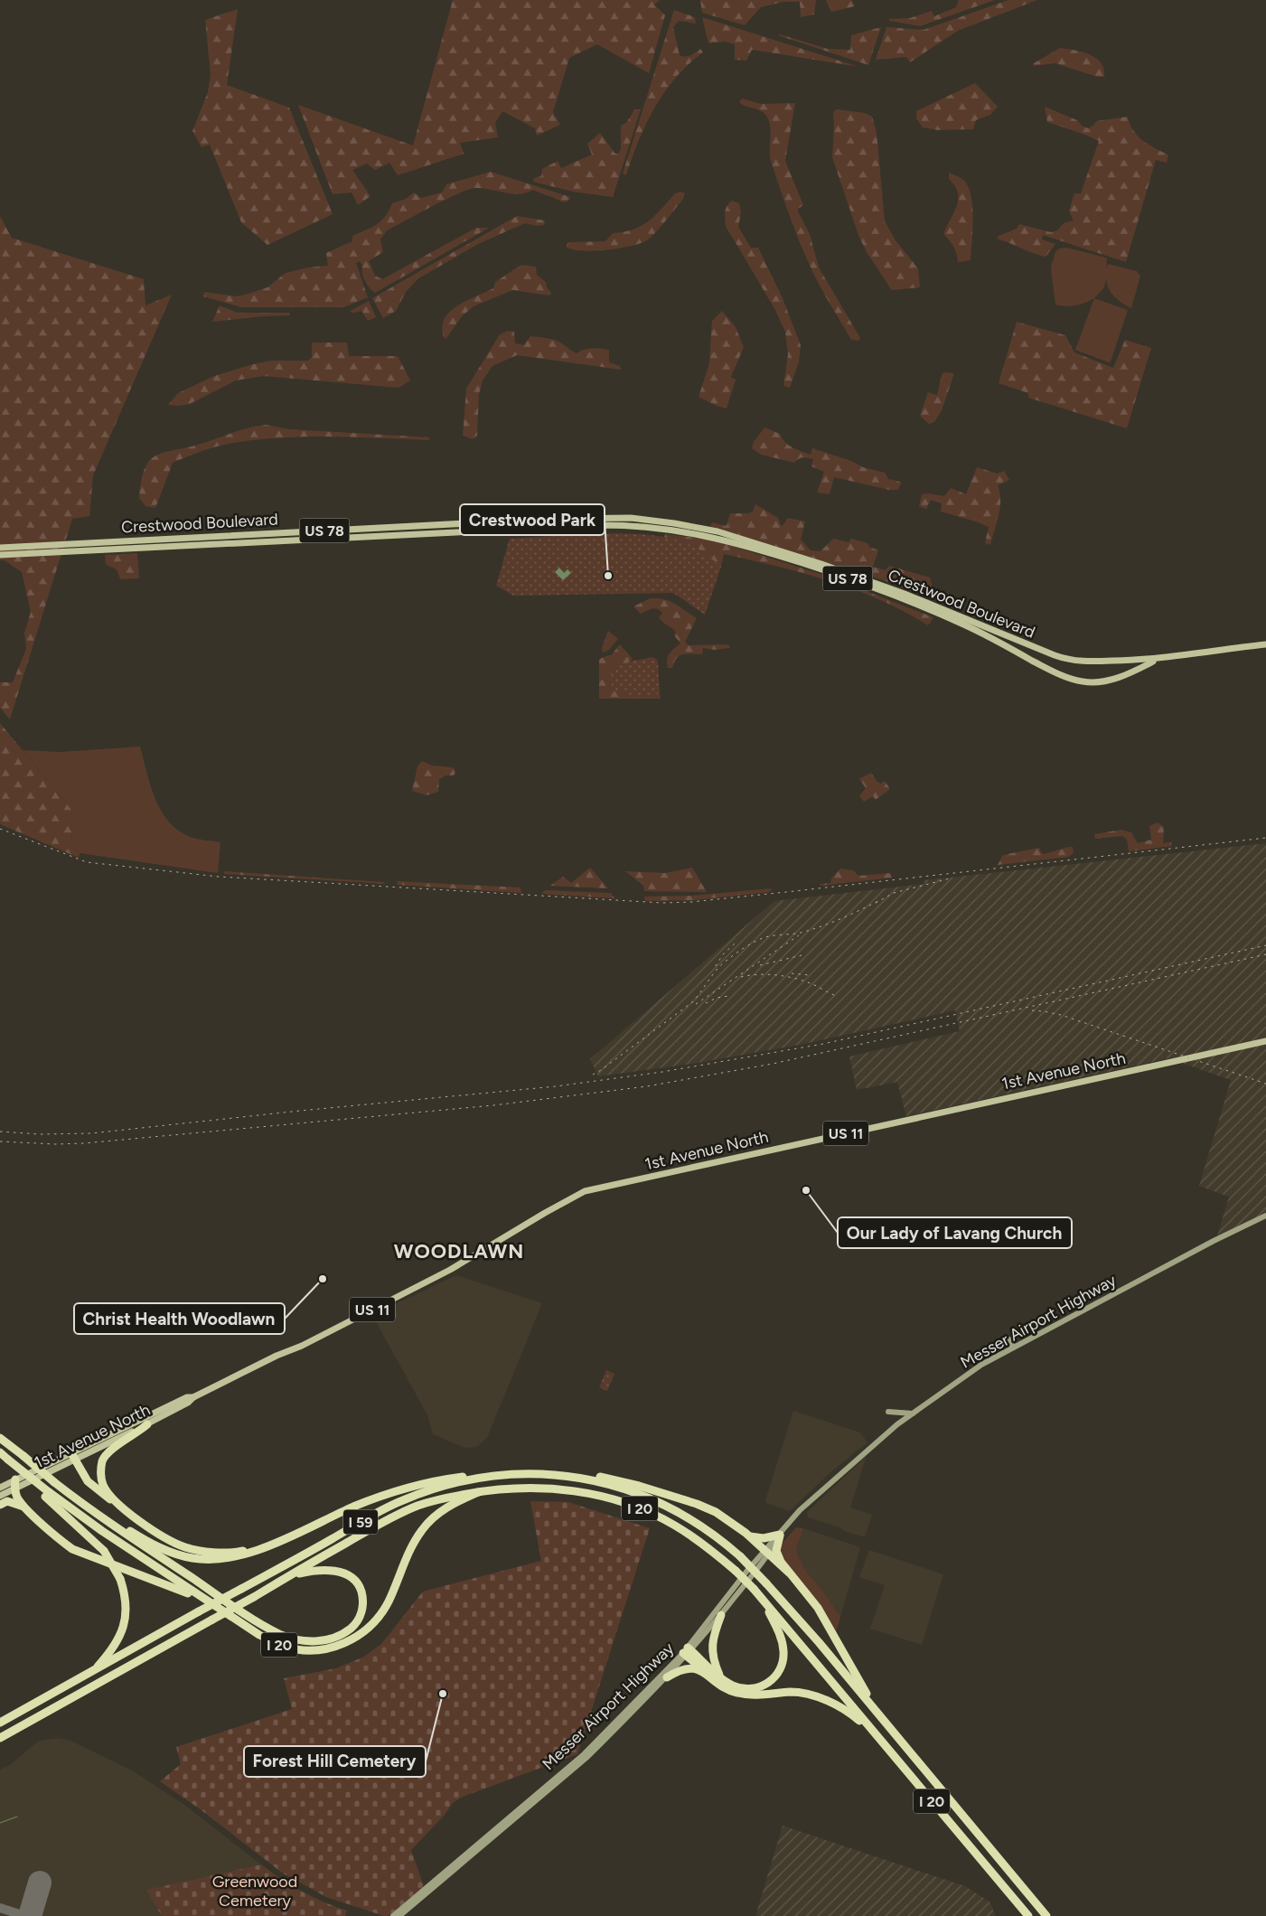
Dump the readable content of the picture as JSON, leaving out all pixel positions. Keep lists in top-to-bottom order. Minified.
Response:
{"streets":{"highway":["I 20","I 59"],"main road":["Crestwood Boulevard","US 78","1st Avenue North","US 11","Messer Airport Highway"]},"crossings":[["Crestwood Boulevard","US 78"],["I 20","I 59"]],"districts":["WOODLAWN"],"parks":["Greenwood Cemetery"],"places":["Crestwood Park","Our Lady of Lavang Church","Christ Health Woodlawn","Forest Hill Cemetery"]}
